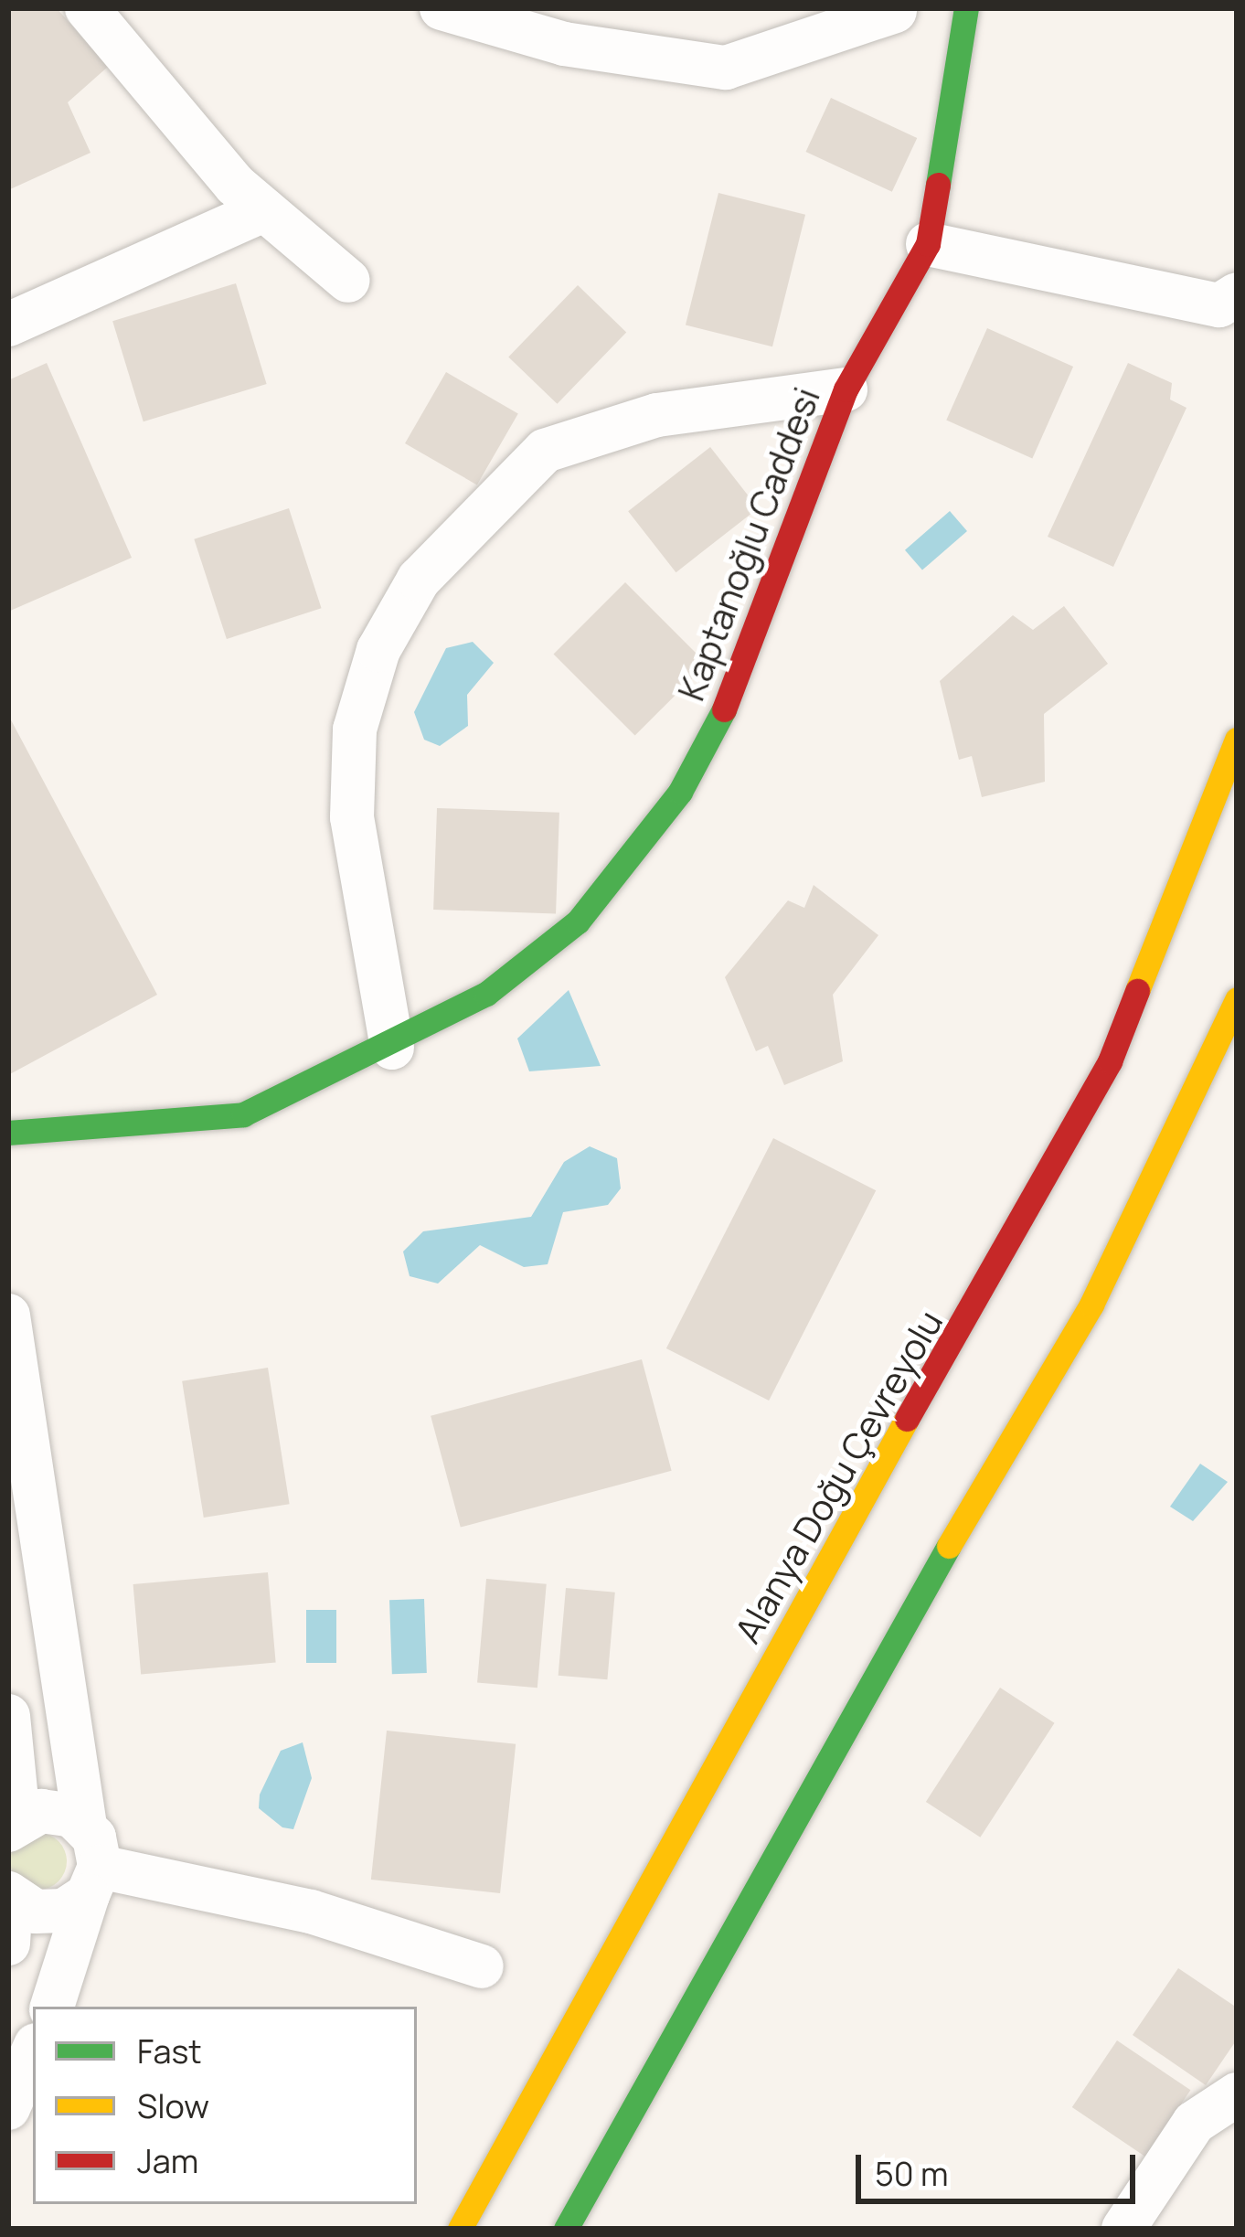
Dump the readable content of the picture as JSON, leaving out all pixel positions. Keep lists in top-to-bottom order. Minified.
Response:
{"streets":{"main road":["Kaptanoğlu Caddesi","Alanya Doğu Çevreyolu"]},"legend":["Fast","Slow","Jam"],"scale_bar":"50 m"}
